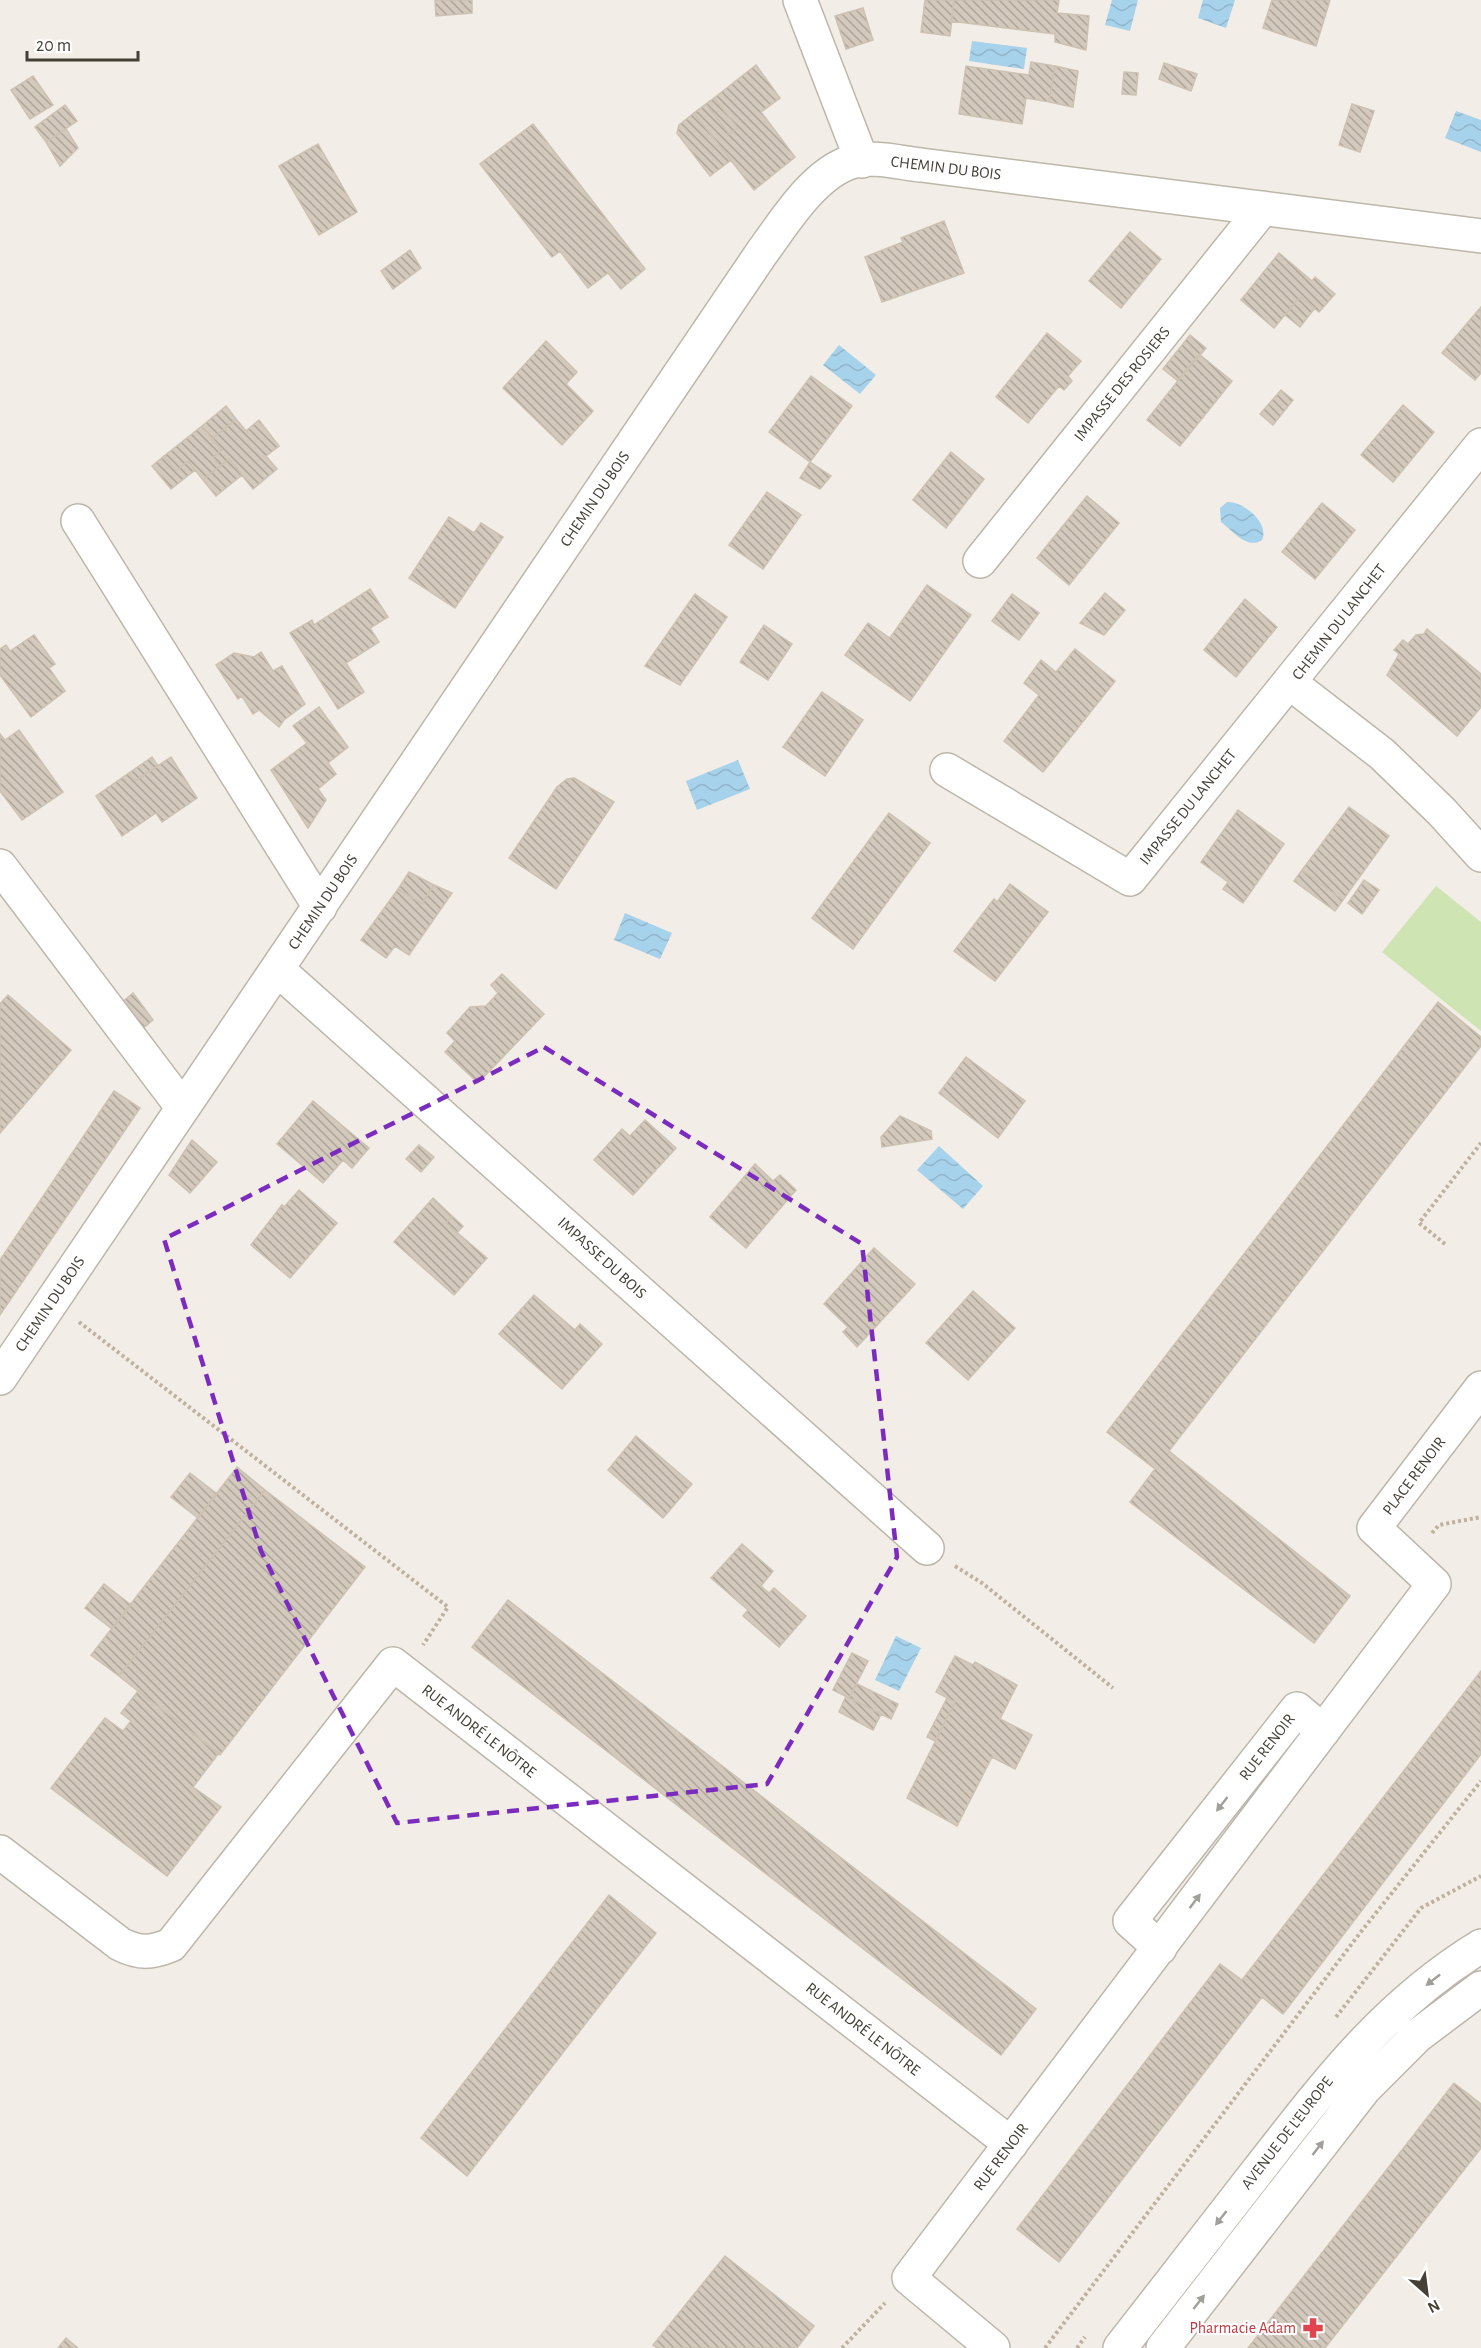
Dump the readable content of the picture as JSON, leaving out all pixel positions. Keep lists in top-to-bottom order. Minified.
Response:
{"streets":{"street":["CHEMIN DU BOIS","IMPASSE DES ROSIERS","CHEMIN DU LANCHET","IMPASSE DU LANCHET","IMPASSE DU BOIS","PLACE RENOIR","RUE ANDRÉ LE NÔTRE","RUE RENOIR","AVENUE DE L'EUROPE"]},"crossings":[["CHEMIN DU BOIS","IMPASSE DES ROSIERS"],["CHEMIN DU BOIS","IMPASSE DU BOIS"],["CHEMIN DU LANCHET","IMPASSE DU LANCHET"],["PLACE RENOIR","RUE RENOIR"],["RUE ANDRÉ LE NÔTRE","RUE RENOIR"]],"places":{"pharmacy":["Pharmacie Adam"]},"scale_bar":"20 m","north":"bottom right"}
